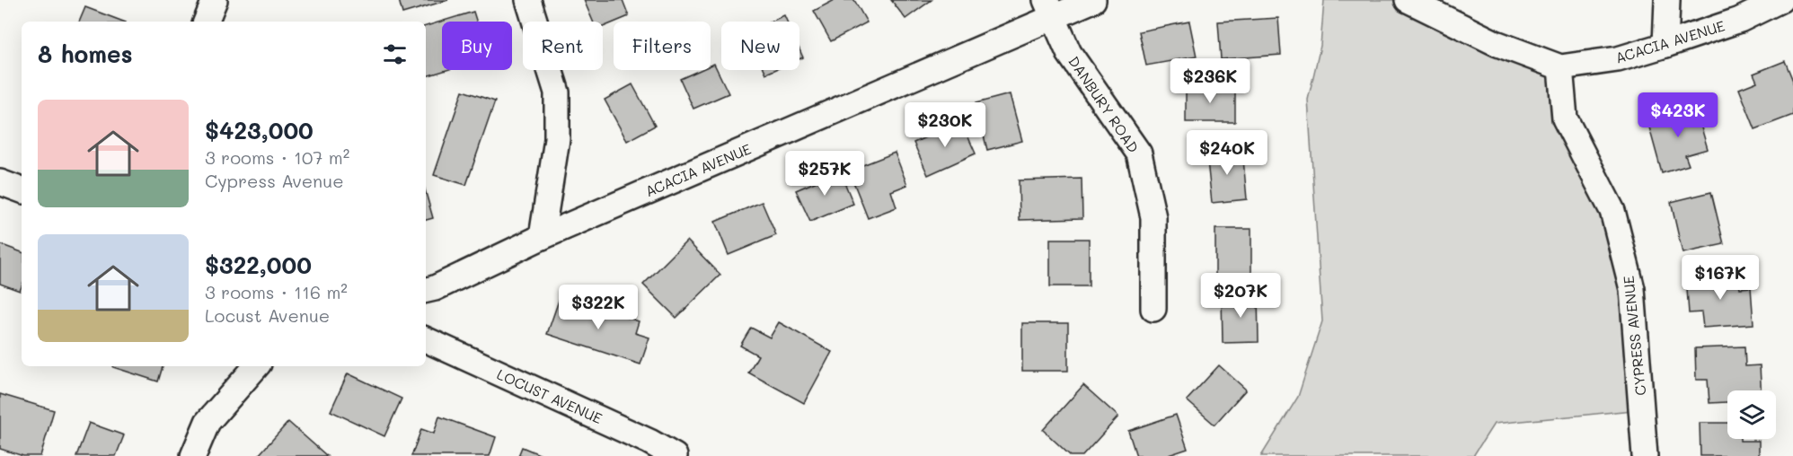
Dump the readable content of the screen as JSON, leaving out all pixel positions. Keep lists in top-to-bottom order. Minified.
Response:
{"streets":{"street":["ACACIA AVENUE","DANBURY ROAD","CYPRESS AVENUE","LOCUST AVENUE"]},"crossings":[["ACACIA AVENUE","DANBURY ROAD"],["ACACIA AVENUE","CYPRESS AVENUE"]],"page":{"chip":["Buy","Rent","Filters","New"],"heading":"8 homes","price":["$236K","$423K","$230K","$240K","$257K","$167K","$207K","$322K"],"list":[{"name":"$423,000","note":"3 rooms · 107 m² · Cypress Avenue"},{"name":"$322,000","note":"3 rooms · 116 m² · Locust Avenue"}]}}
